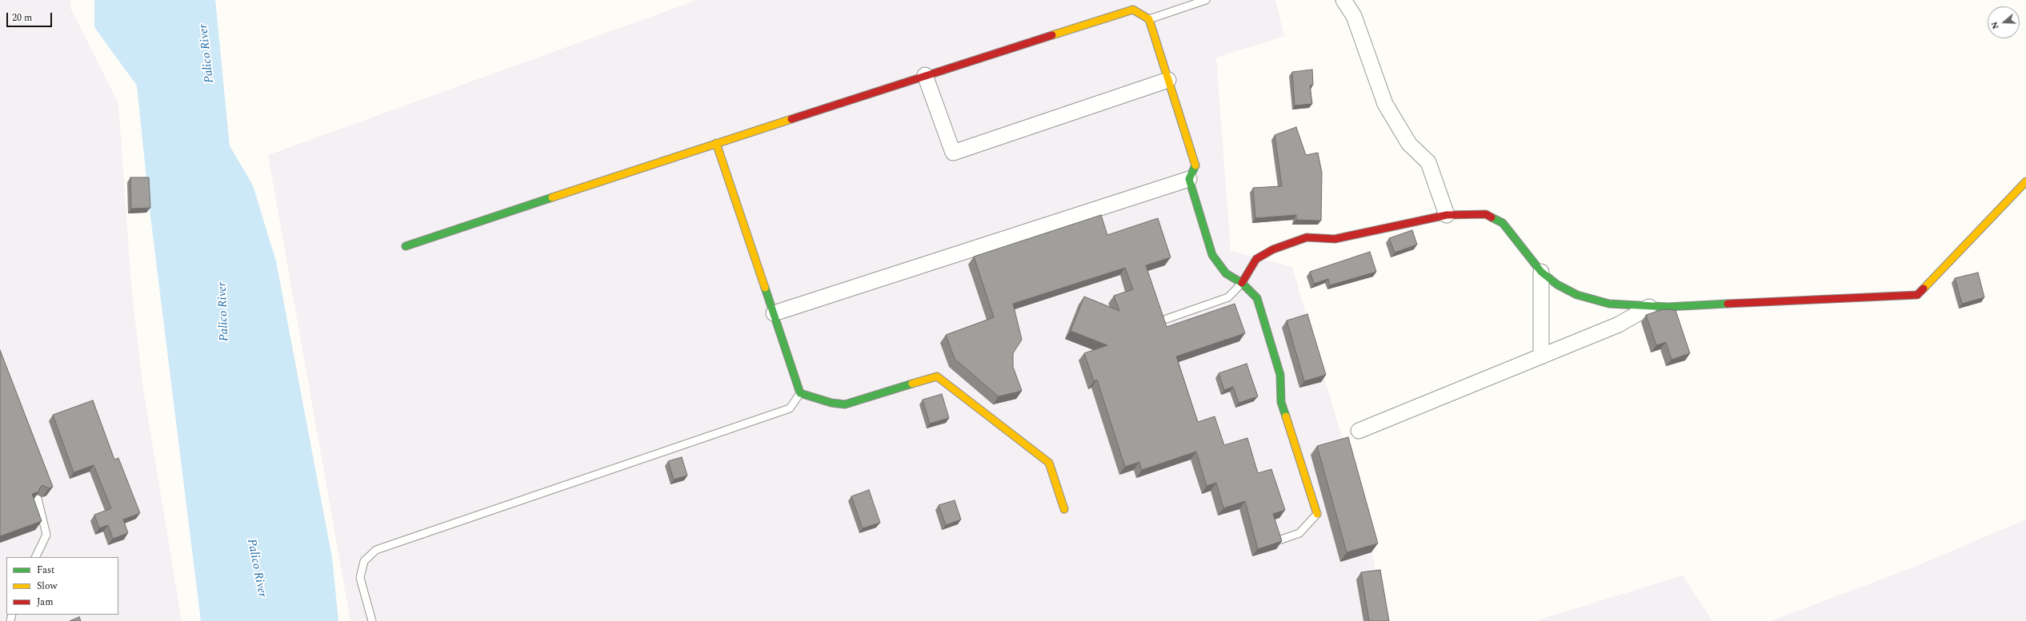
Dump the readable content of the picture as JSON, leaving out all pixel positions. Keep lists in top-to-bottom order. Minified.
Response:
{"water":["Palico River"],"legend":["Fast","Slow","Jam"],"scale_bar":"20 m","north":"left"}
